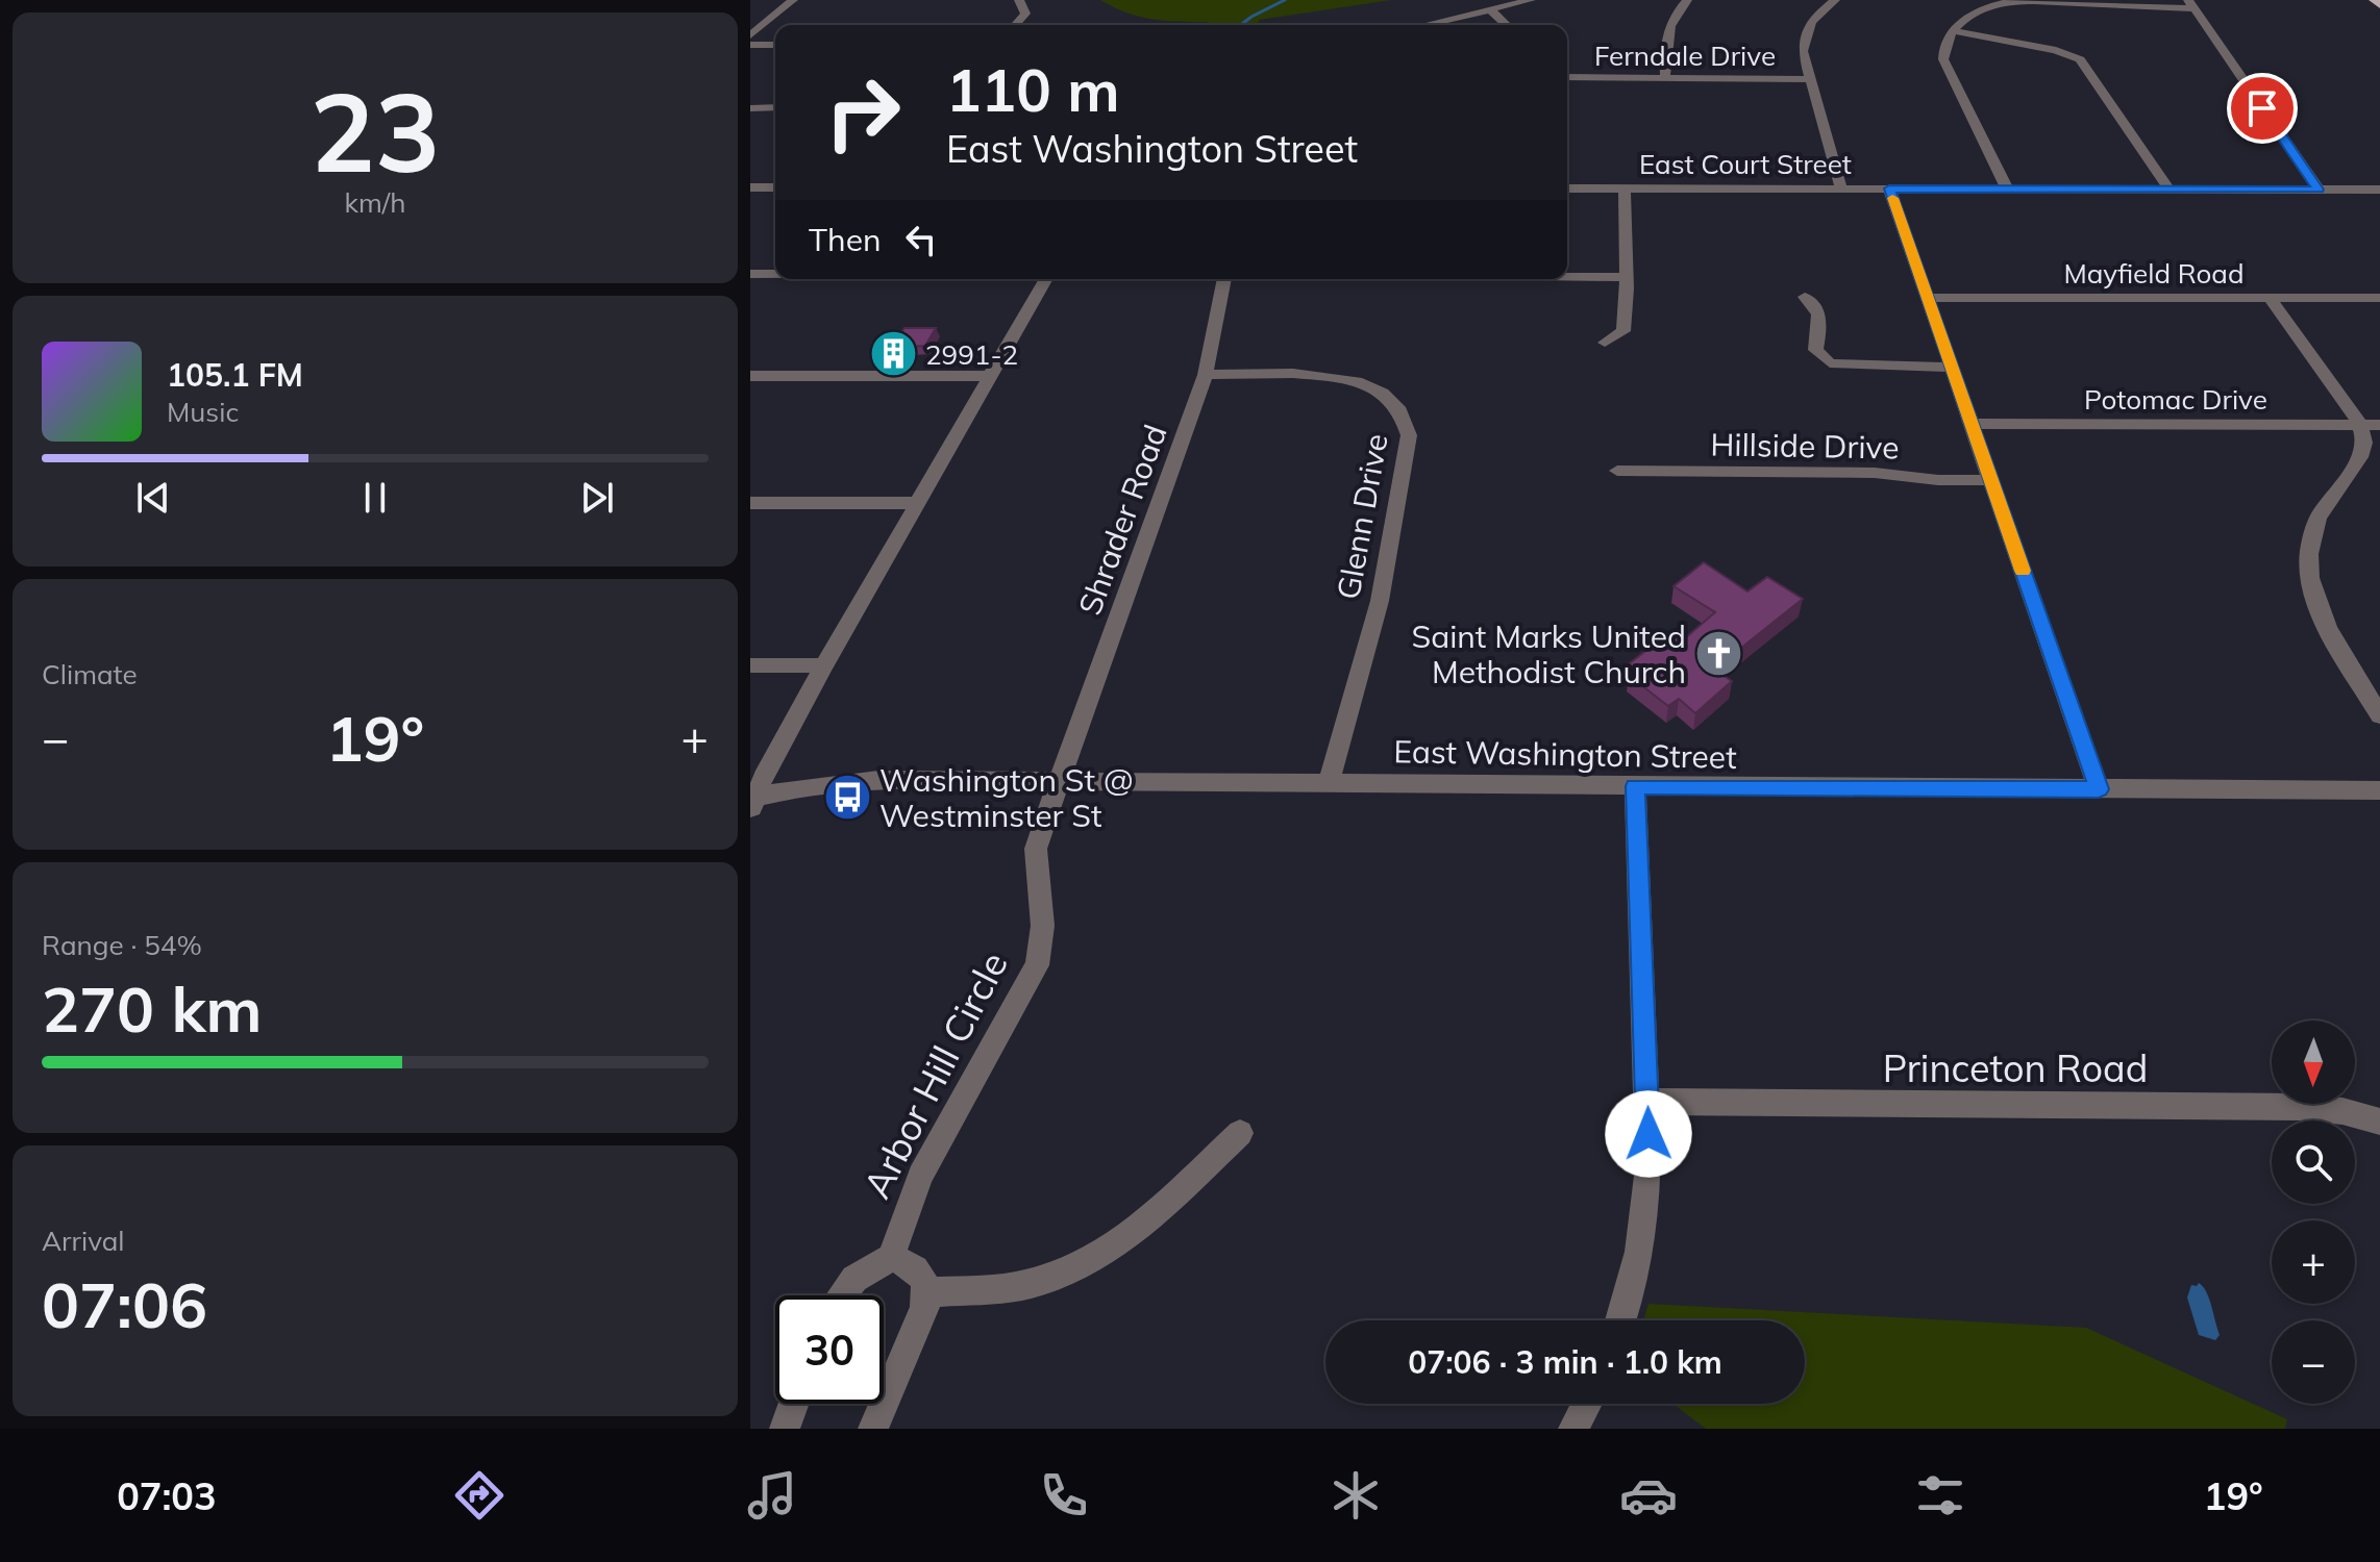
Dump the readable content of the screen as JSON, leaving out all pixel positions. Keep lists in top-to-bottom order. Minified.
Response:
{"streets":{"street":["Ferndale Drive","East Court Street","Mayfield Road","Potomac Drive","Hillside Drive","Glenn Drive","Shrader Road","East Washington Street","Princeton Road","Arbor Hill Circle"]},"crossings":[["Glenn Drive","Shrader Road"],["Glenn Drive","East Washington Street"],["Shrader Road","East Washington Street"],["Shrader Road","Arbor Hill Circle"],["East Washington Street","Arbor Hill Circle"]],"places":{"building":["2991-2"],"church":["Saint Marks United Methodist Church"],"bus stop":["Washington St @ Westminster St"]},"north":"bottom","page":{"tile":[["23","km/h"],"Climate",["Range · 54%","270 km"],["Arrival","07:06"]],"turn":["110 m","East Washington Street"],"then":"Then","song":["105.1 FM","Music"],"heat":["−","19°","+"],"map_buttons":["+","−"],"limit":"30","trip":"07:06 · 3 min · 1.0 km","tabs":["07:03","19°"]}}
